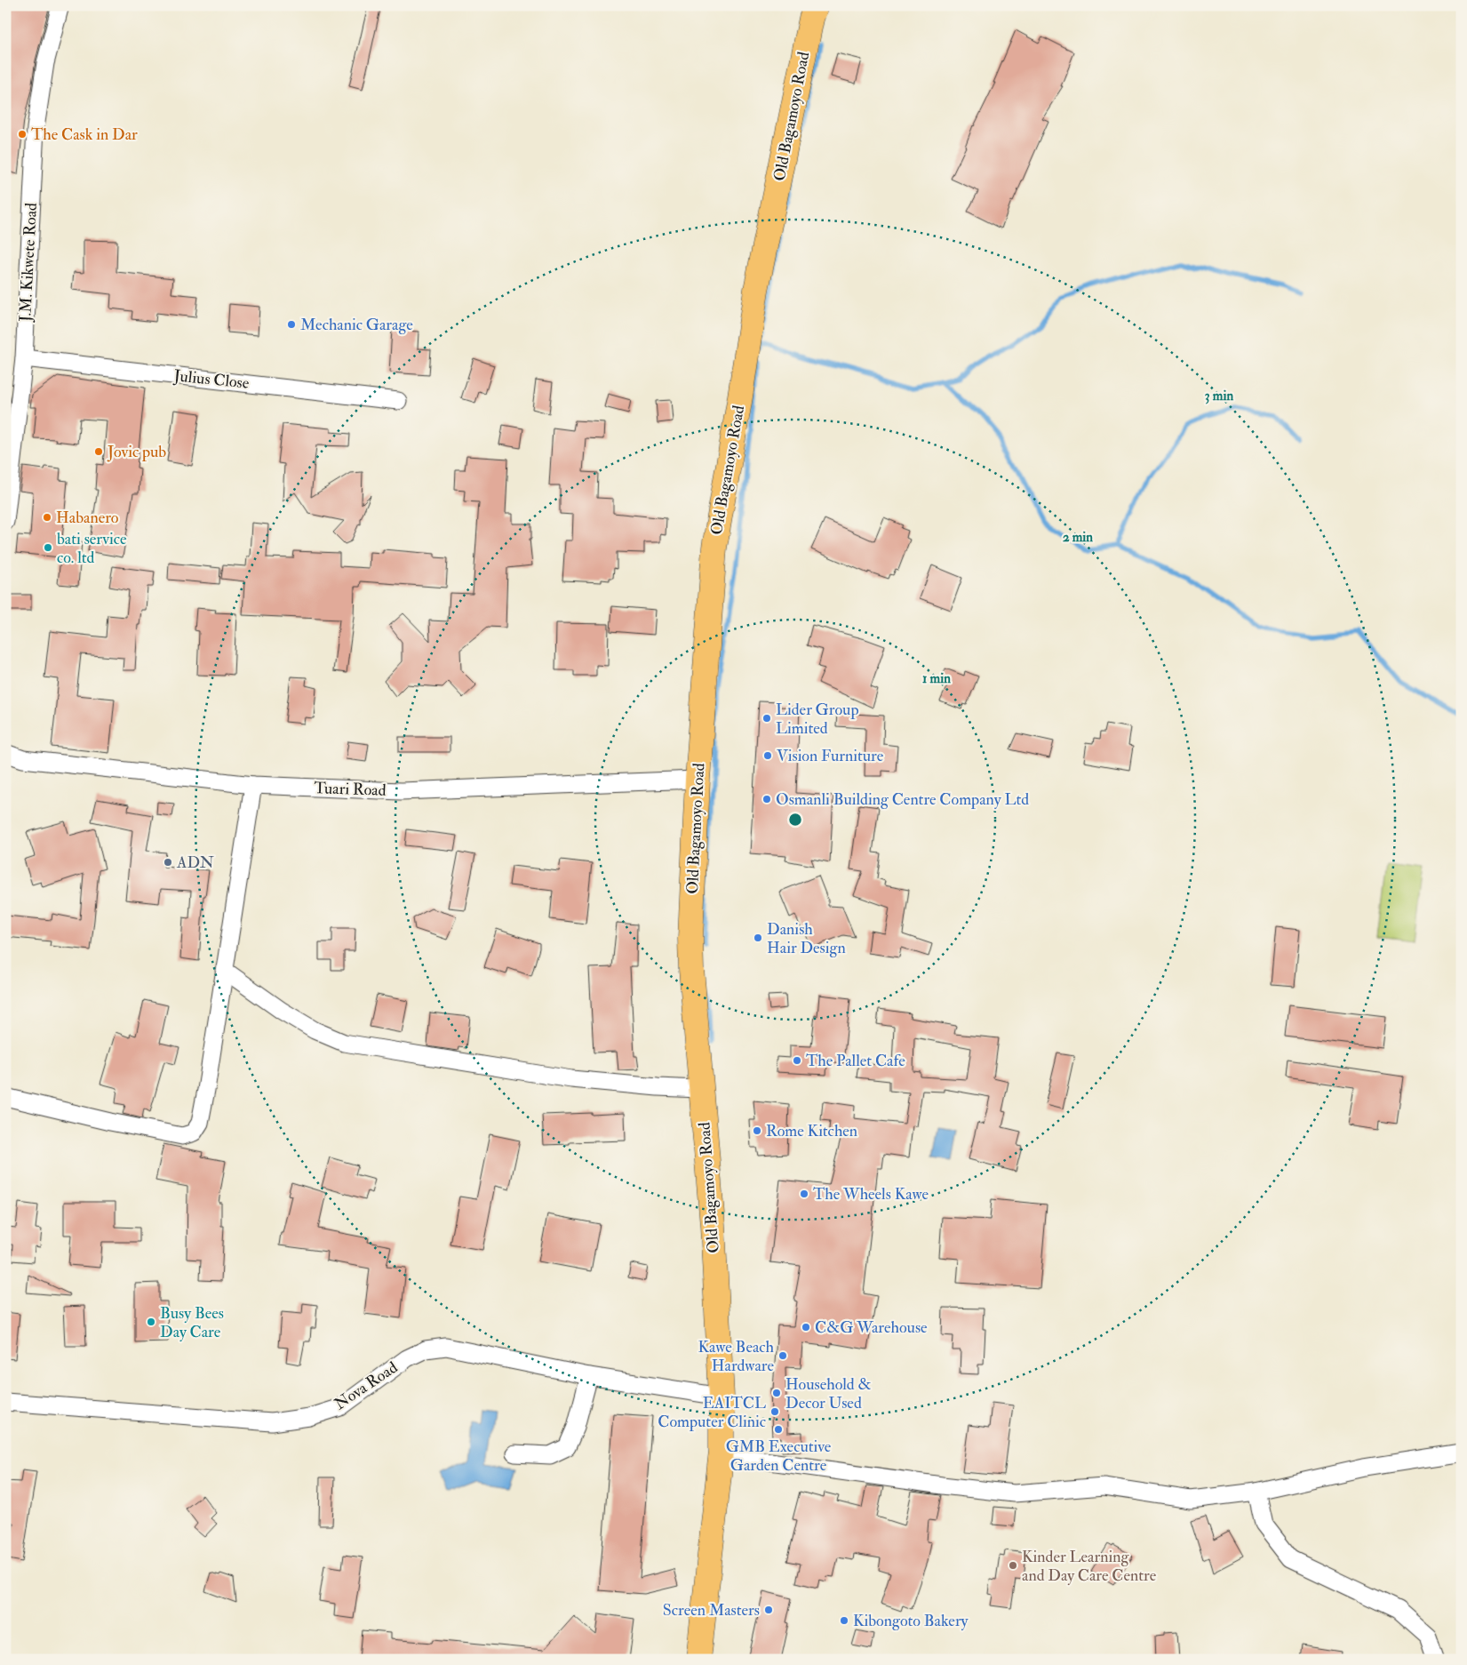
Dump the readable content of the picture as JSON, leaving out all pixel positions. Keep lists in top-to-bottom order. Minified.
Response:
{"streets":{"main road":["Old Bagamoyo Road"],"street":["J.M. Kikwete Road","Julius Close","Tuari Road","Nova Road"]},"crossings":[["Old Bagamoyo Road","Tuari Road"],["Old Bagamoyo Road","Nova Road"],["J.M. Kikwete Road","Julius Close"]],"places":["The Cask in Dar","Mechanic Garage","Jovic pub","Habanero","bati service co. ltd","Lider Group Limited","Vision Furniture","Osmanli Building Centre Company Ltd","ADN","Danish Hair Design","The Pallet Cafe","Rome Kitchen","The Wheels Kawe","Busy Bees Day Care","C&G Warehouse","Kawe Beach Hardware","Household & Decor Used","EAITCL Computer Clinic","GMB Executive Garden Centre","Kinder Learning and Day Care Centre","Screen Masters","Kibongoto Bakery"],"rings":["3 min","2 min","1 min"]}
